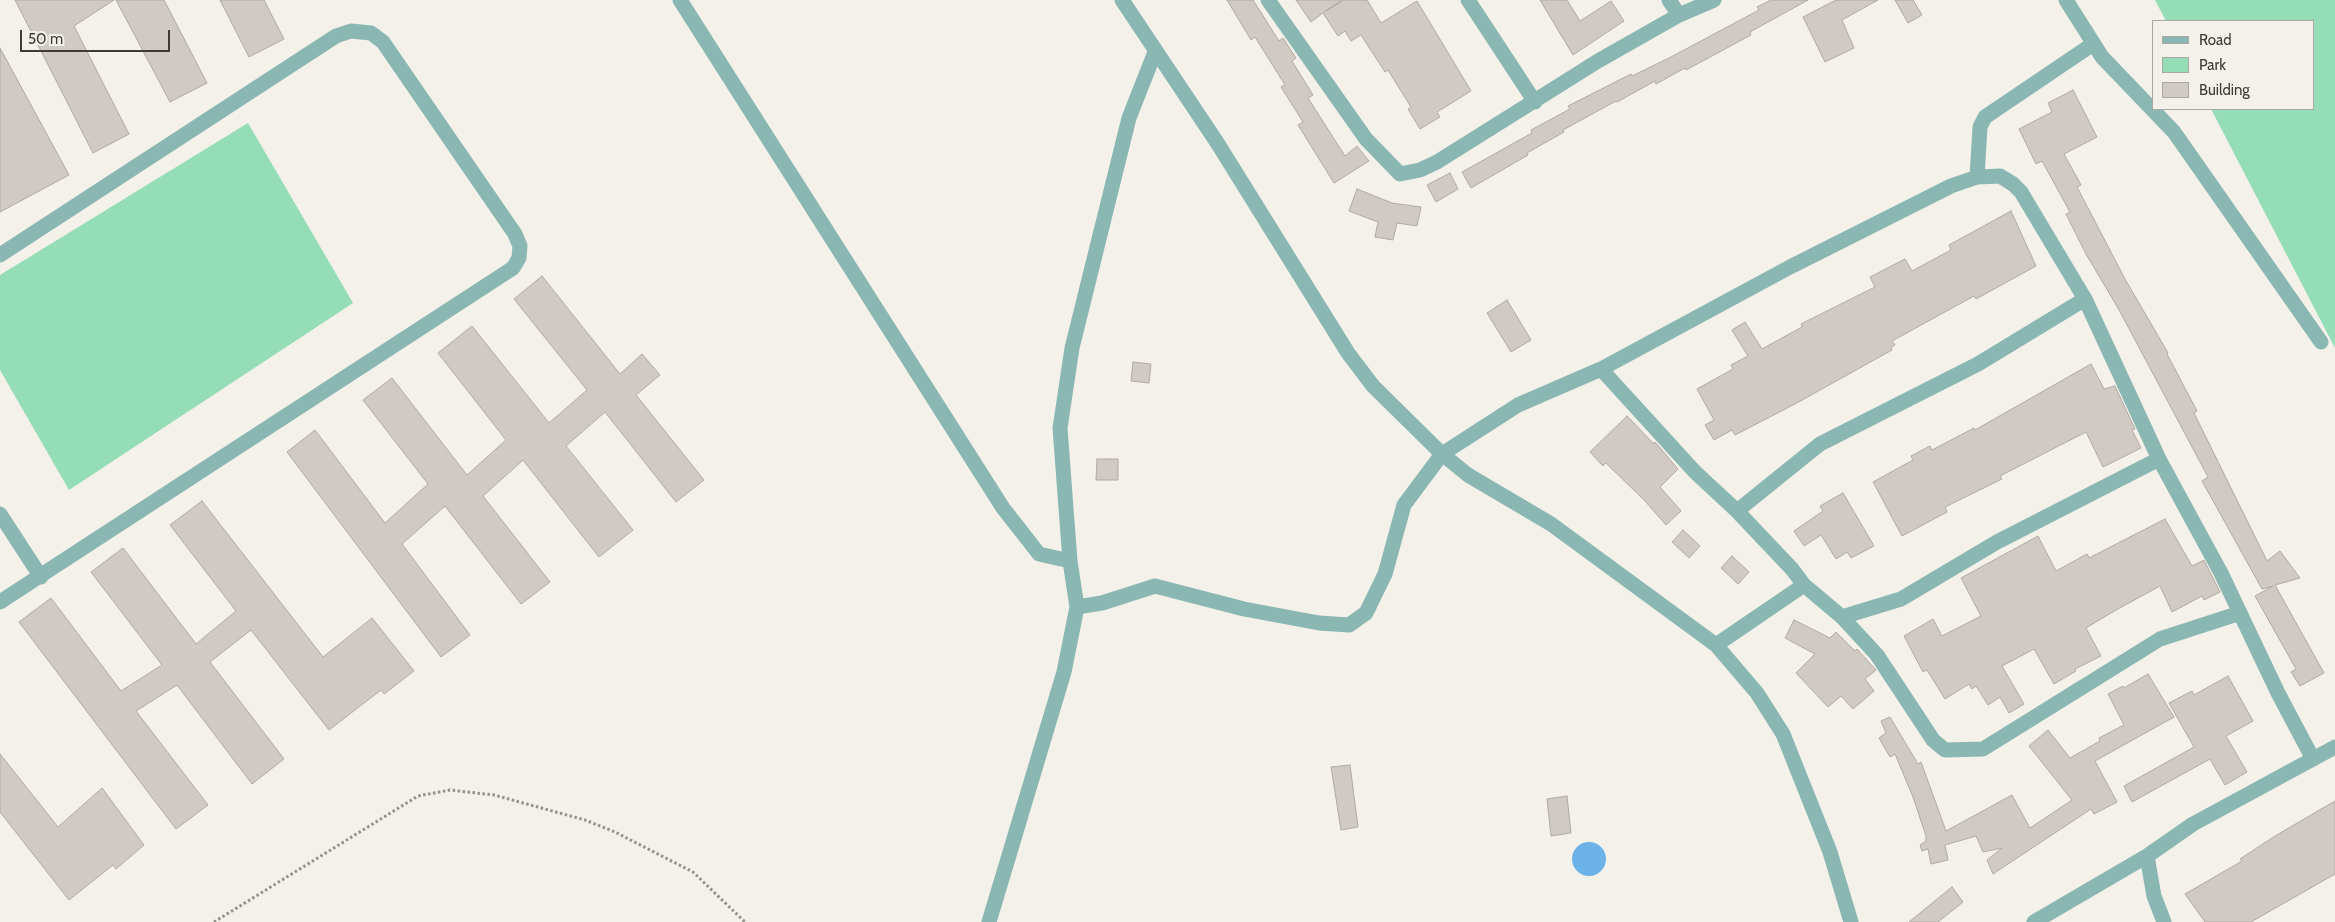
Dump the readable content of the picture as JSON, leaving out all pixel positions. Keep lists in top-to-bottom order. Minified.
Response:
{"legend":["Road","Park","Building"],"scale_bar":"50 m"}
